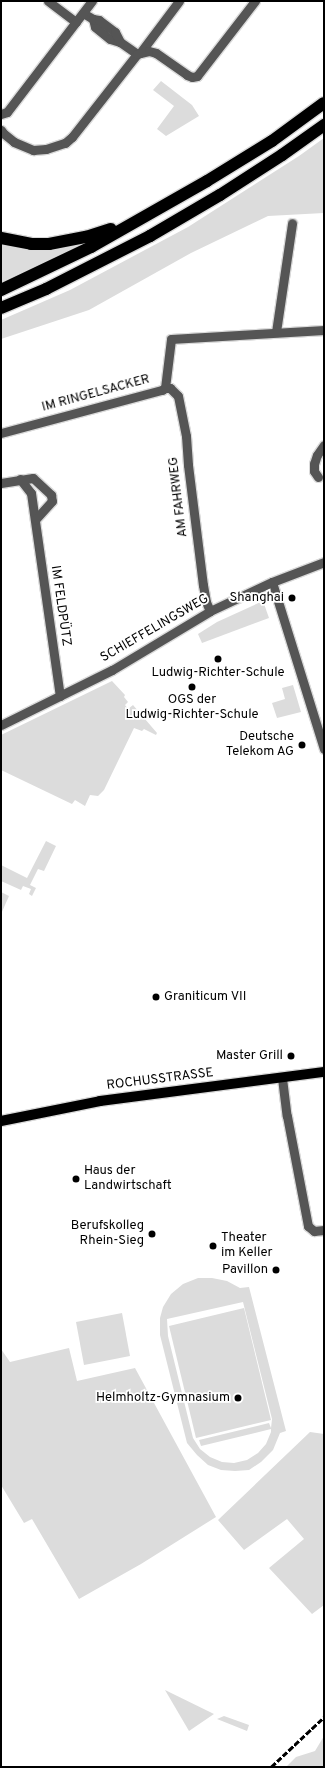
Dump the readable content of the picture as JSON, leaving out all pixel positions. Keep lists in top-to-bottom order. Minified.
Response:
{"streets":{"main road":["ROCHUSSTRASSE"],"street":["IM RINGELSACKER","AM FAHRWEG","IM FELDPÜTZ","SCHIEFFELINGSWEG"]},"crossings":[["IM RINGELSACKER","AM FAHRWEG"],["AM FAHRWEG","SCHIEFFELINGSWEG"],["IM FELDPÜTZ","SCHIEFFELINGSWEG"]],"places":["Shanghai","Ludwig-Richter-Schule","OGS der Ludwig-Richter-Schule","Deutsche Telekom AG","Graniticum VII","Master Grill","Haus der Landwirtschaft","Berufskolleg Rhein-Sieg","Theater im Keller","Pavillon","Helmholtz-Gymnasium"]}
